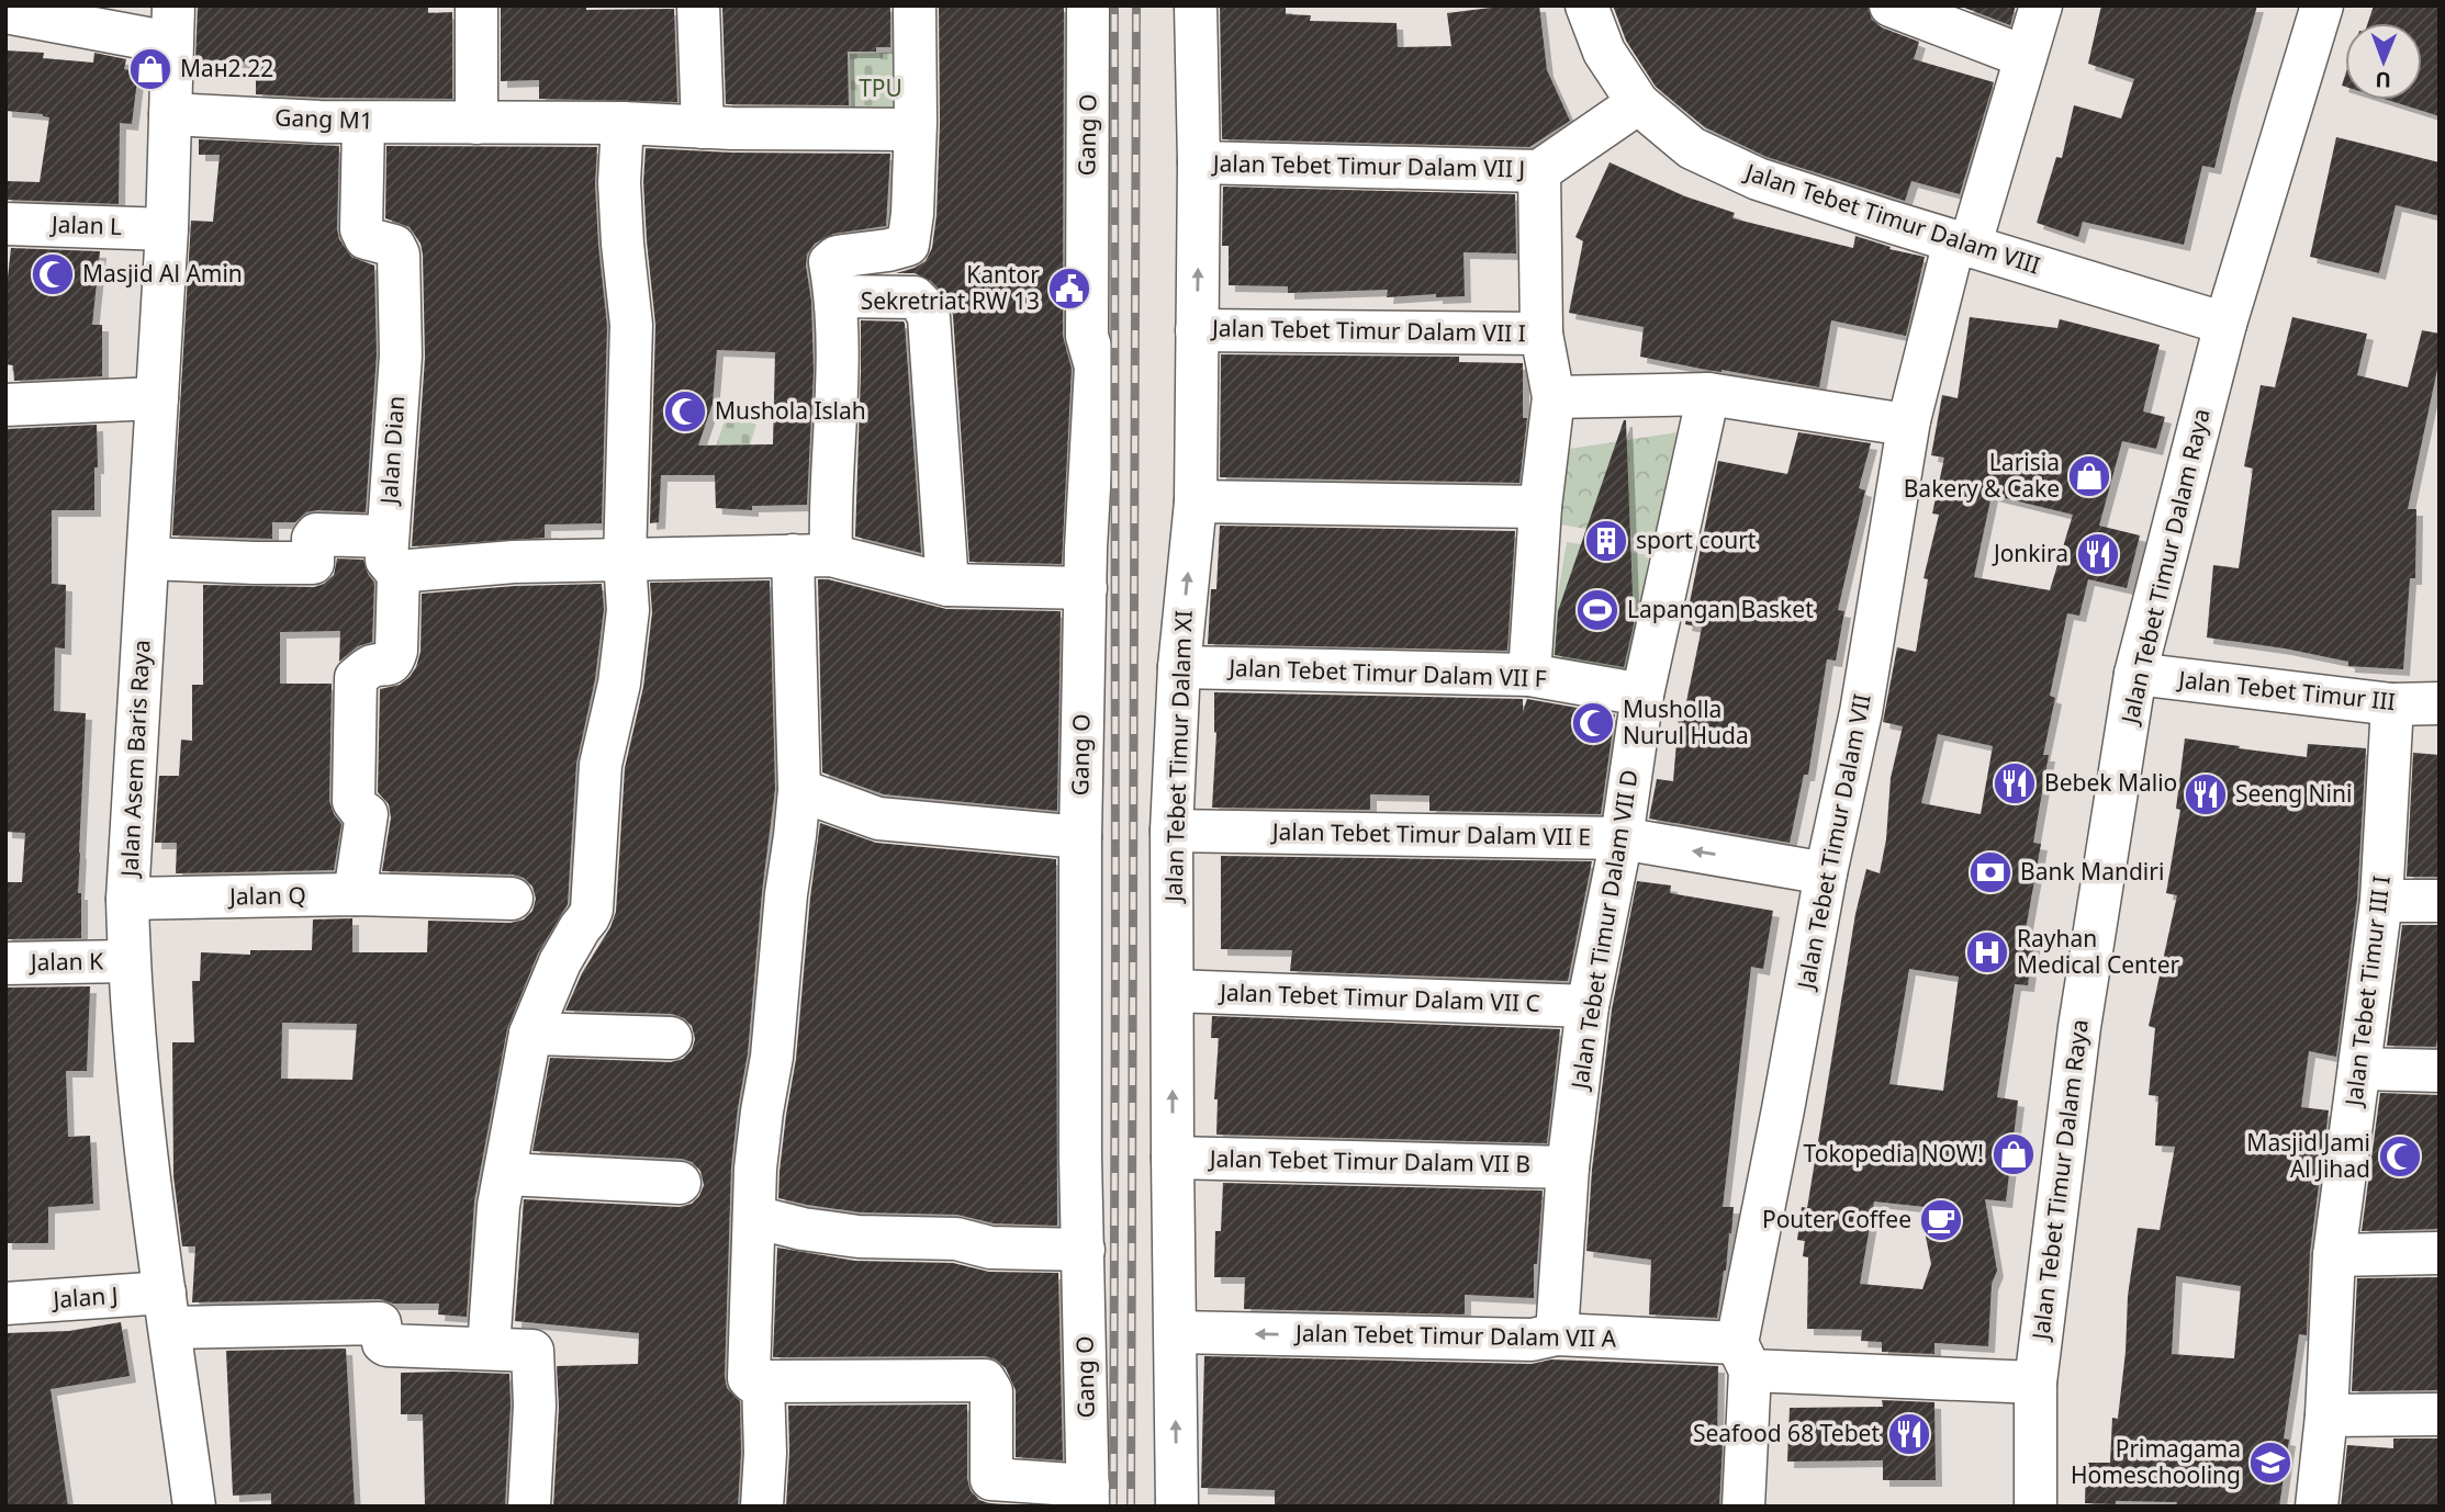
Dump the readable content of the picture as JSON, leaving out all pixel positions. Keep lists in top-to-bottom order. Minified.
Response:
{"streets":{"street":["Gang M1","Gang O","Jalan Tebet Timur Dalam VII J","Jalan Tebet Timur Dalam VIII","Jalan L","Jalan Tebet Timur Dalam VII I","Jalan Dian","Jalan Tebet Timur Dalam Raya","Jalan Tebet Timur Dalam VII F","Jalan Tebet Timur III","Jalan Tebet Timur Dalam XI","Jalan Asem Baris Raya","Jalan Tebet Timur Dalam VII E","Jalan Tebet Timur Dalam VII","Jalan Q","Jalan Tebet Timur Dalam VII D","Jalan K","Jalan Tebet Timur III I","Jalan Tebet Timur Dalam VII C","Jalan Tebet Timur Dalam VII B","Jalan J","Jalan Tebet Timur Dalam VII A"]},"crossings":[["Gang M1","Jalan Dian"],["Gang M1","Jalan Asem Baris Raya"],["Jalan Tebet Timur Dalam VII J","Jalan Tebet Timur Dalam XI"],["Jalan Tebet Timur Dalam VIII","Jalan Tebet Timur Dalam Raya"],["Jalan Tebet Timur Dalam VIII","Jalan Tebet Timur Dalam VII"],["Jalan L","Jalan Asem Baris Raya"],["Jalan Tebet Timur Dalam VII I","Jalan Tebet Timur Dalam XI"],["Jalan Dian","Jalan Asem Baris Raya"],["Jalan Tebet Timur Dalam Raya","Jalan Tebet Timur III"],["Jalan Tebet Timur Dalam Raya","Jalan Tebet Timur Dalam VII A"],["Jalan Tebet Timur Dalam VII F","Jalan Tebet Timur Dalam XI"],["Jalan Tebet Timur Dalam VII F","Jalan Tebet Timur Dalam VII D"],["Jalan Tebet Timur III","Jalan Tebet Timur III I"],["Jalan Tebet Timur Dalam XI","Jalan Tebet Timur Dalam VII E"],["Jalan Tebet Timur Dalam XI","Jalan Tebet Timur Dalam VII C"],["Jalan Tebet Timur Dalam XI","Jalan Tebet Timur Dalam VII B"],["Jalan Tebet Timur Dalam XI","Jalan Tebet Timur Dalam VII A"],["Jalan Asem Baris Raya","Jalan Q"],["Jalan Asem Baris Raya","Jalan K"],["Jalan Asem Baris Raya","Jalan J"],["Jalan Tebet Timur Dalam VII E","Jalan Tebet Timur Dalam VII"],["Jalan Tebet Timur Dalam VII E","Jalan Tebet Timur Dalam VII D"],["Jalan Tebet Timur Dalam VII","Jalan Tebet Timur Dalam VII A"],["Jalan Tebet Timur Dalam VII D","Jalan Tebet Timur Dalam VII C"],["Jalan Tebet Timur Dalam VII D","Jalan Tebet Timur Dalam VII B"],["Jalan Tebet Timur Dalam VII D","Jalan Tebet Timur Dalam VII A"]],"one_way":["Jalan Tebet Timur Dalam VII A"],"parks":["TPU"],"places":{"shop":["Ман2.22","Larisia Bakery & Cake","Tokopedia NOW!"],"mosque":["Masjid Al Amin","Mushola Islah","Musholla Nurul Huda","Masjid Jami Al Jihad"],"public building":["Kantor Sekretriat RW 13"],"building":["sport court"],"restaurant":["Jonkira","Bebek Malio","Seeng Nini","Seafood 68 Tebet"],"sports":["Lapangan Basket"],"bank":["Bank Mandiri"],"hospital":["Rayhan Medical Center"],"cafe":["Pouter Coffee"],"school or university":["Primagama Homeschooling"]},"north":"bottom"}
